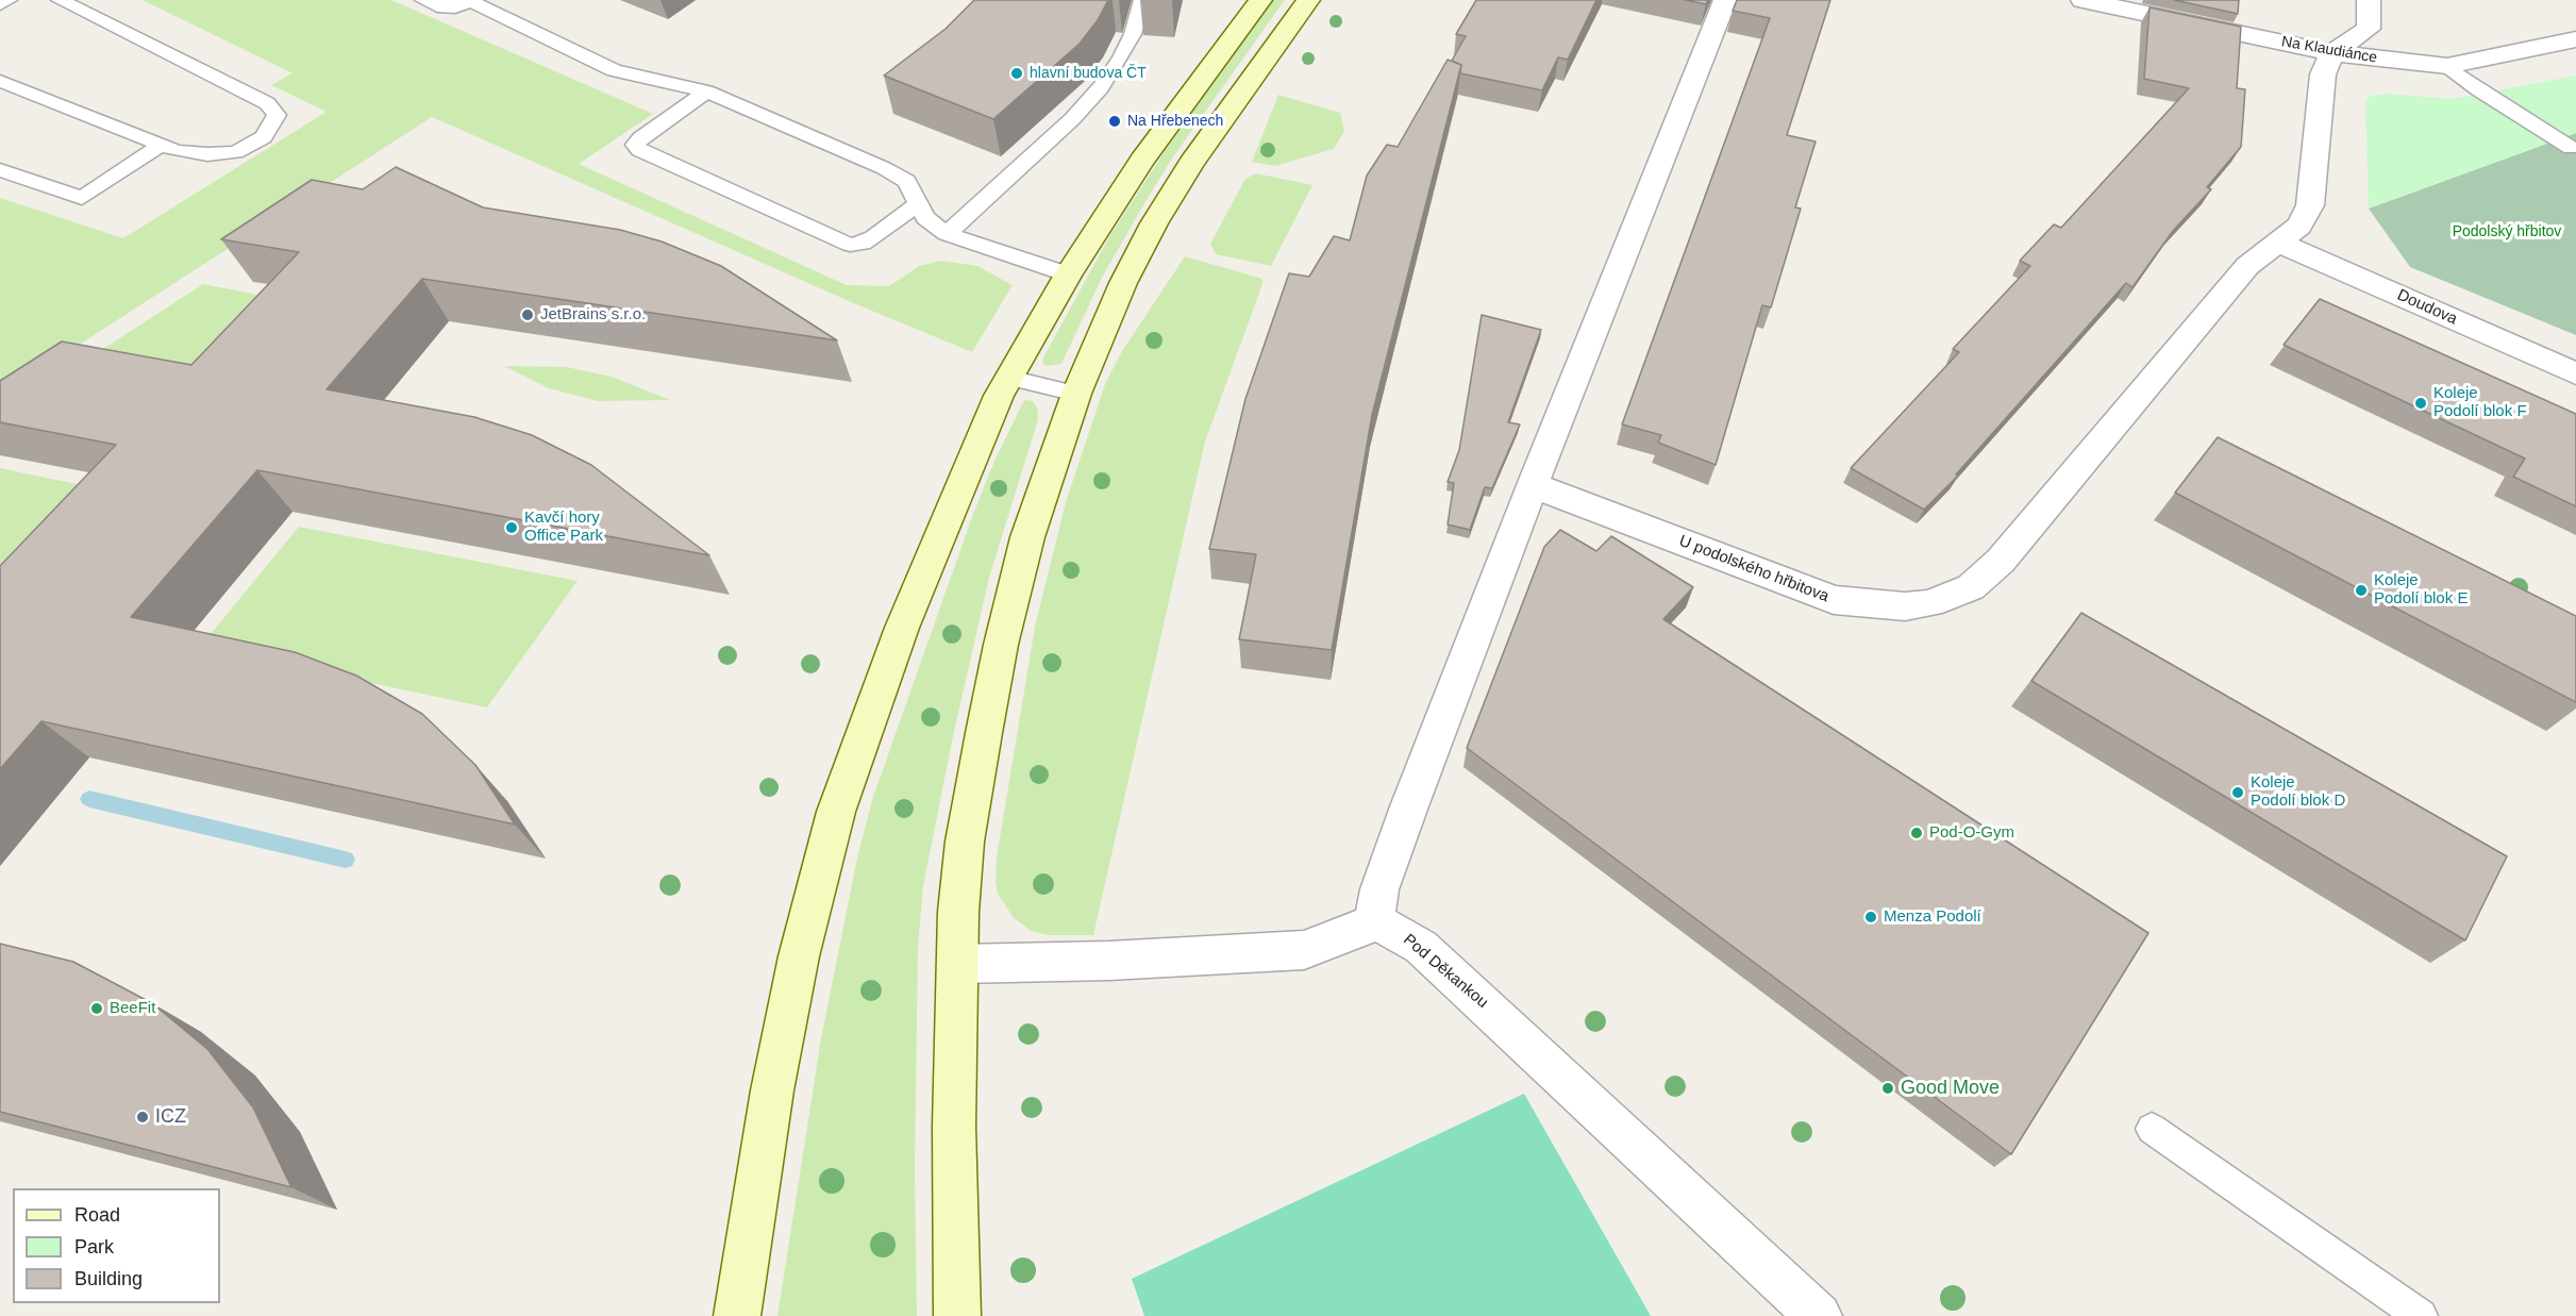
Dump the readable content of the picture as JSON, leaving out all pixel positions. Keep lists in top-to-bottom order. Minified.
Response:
{"streets":{"street":["Na Klaudiánce","Doudova","U podolského hřbitova","Pod Děkankou"]},"crossings":[["Na Klaudiánce","U podolského hřbitova"],["Doudova","U podolského hřbitova"]],"parks":["Podolský hřbitov"],"places":["hlavní budova ČT","Na Hřebenech","JetBrains s.r.o.","Koleje Podolí blok F","Kavčí hory Office Park","Koleje Podolí blok E","Koleje Podolí blok D","Pod-O-Gym","Menza Podolí","BeeFit","Good Move","ICZ"],"legend":["Road","Park","Building"]}
